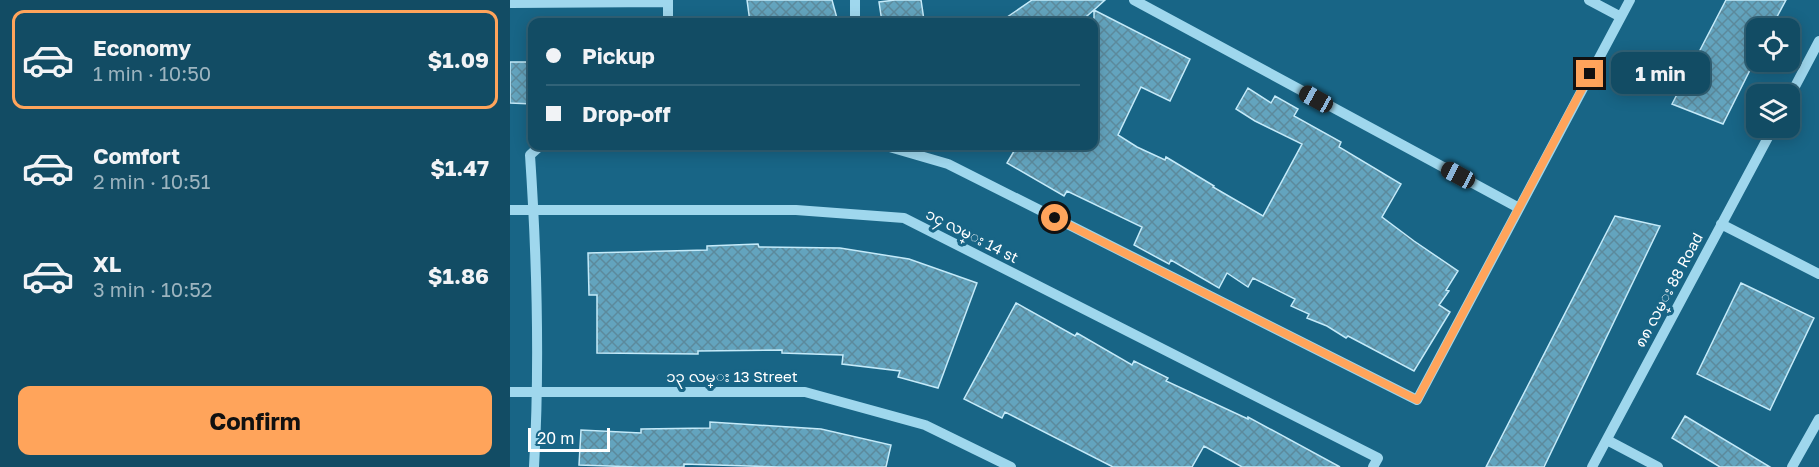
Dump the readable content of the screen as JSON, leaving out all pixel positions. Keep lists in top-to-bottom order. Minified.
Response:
{"streets":{"street":["၁၄ လမ္း 14 st","၈၈ လမ္း 88 Road","၁၃ လမ္း 13 Street"]},"scale_bar":"20 m","page":{"list":[{"name":"Economy","note":"1 min · 10:50","value":"$1.09"},{"name":"Comfort","note":"2 min · 10:51","value":"$1.47"},{"name":"XL","note":"3 min · 10:52","value":"$1.86"}],"banner":["Pickup","Drop-off"],"bubble":"1 min","buttons":"Confirm","scale":"20 m"}}
